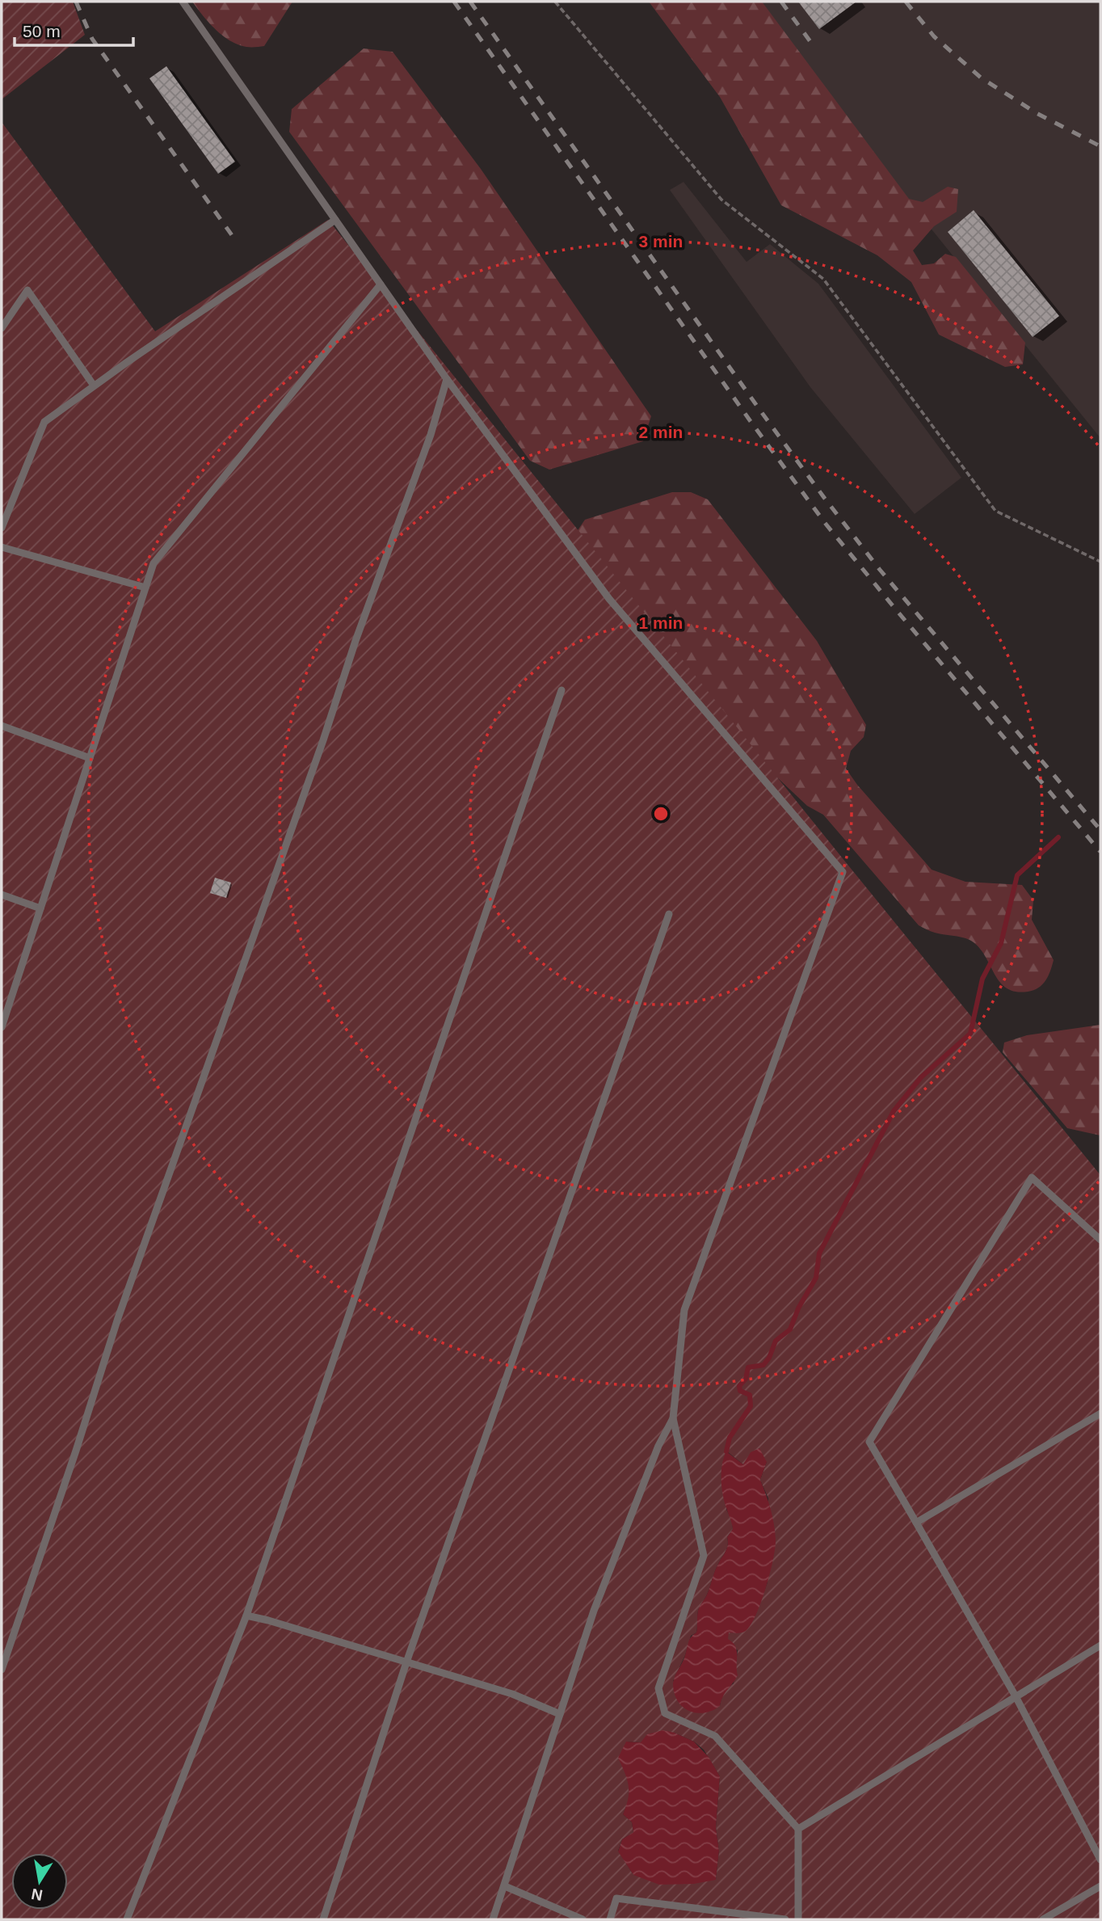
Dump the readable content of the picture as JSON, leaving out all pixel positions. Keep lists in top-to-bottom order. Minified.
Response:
{"scale_bar":"50 m","north":"bottom","rings":["3 min","2 min","1 min"]}
